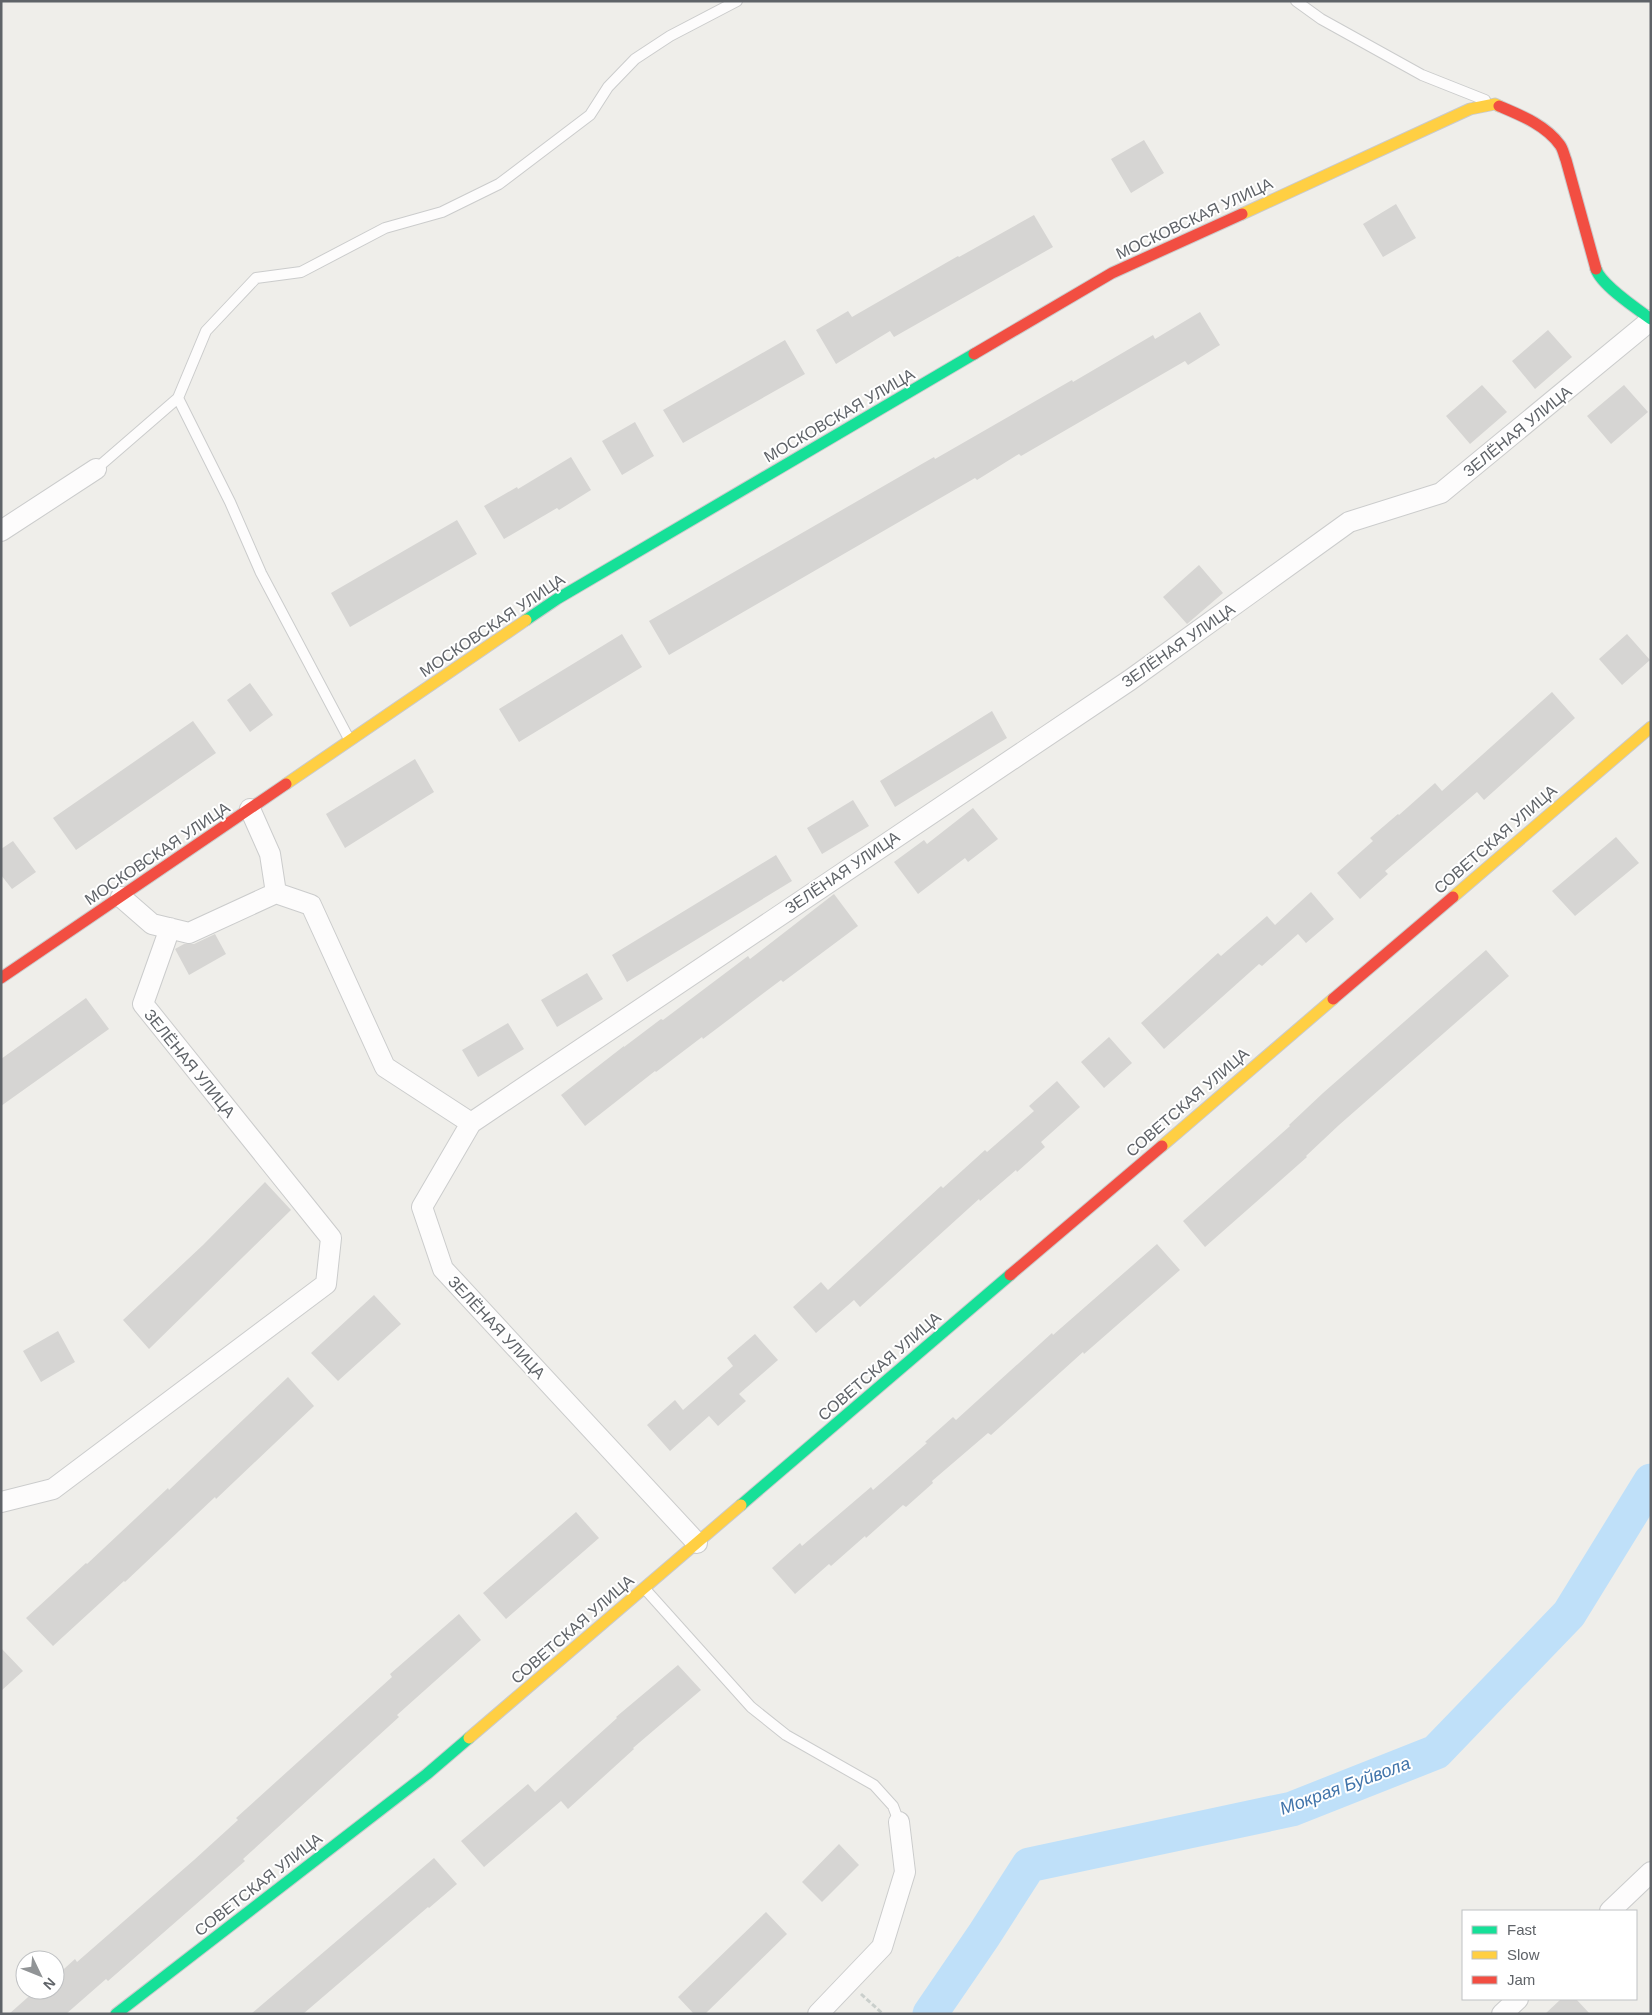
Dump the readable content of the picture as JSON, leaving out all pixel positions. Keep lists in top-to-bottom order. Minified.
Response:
{"streets":{"street":["МОСКОВСКАЯ УЛИЦА","ЗЕЛЁНАЯ УЛИЦА","СОВЕТСКАЯ УЛИЦА"]},"crossings":[["ЗЕЛЁНАЯ УЛИЦА","СОВЕТСКАЯ УЛИЦА"]],"water":["Мокрая Буйвола"],"legend":["Fast","Slow","Jam"],"north":"bottom right"}
